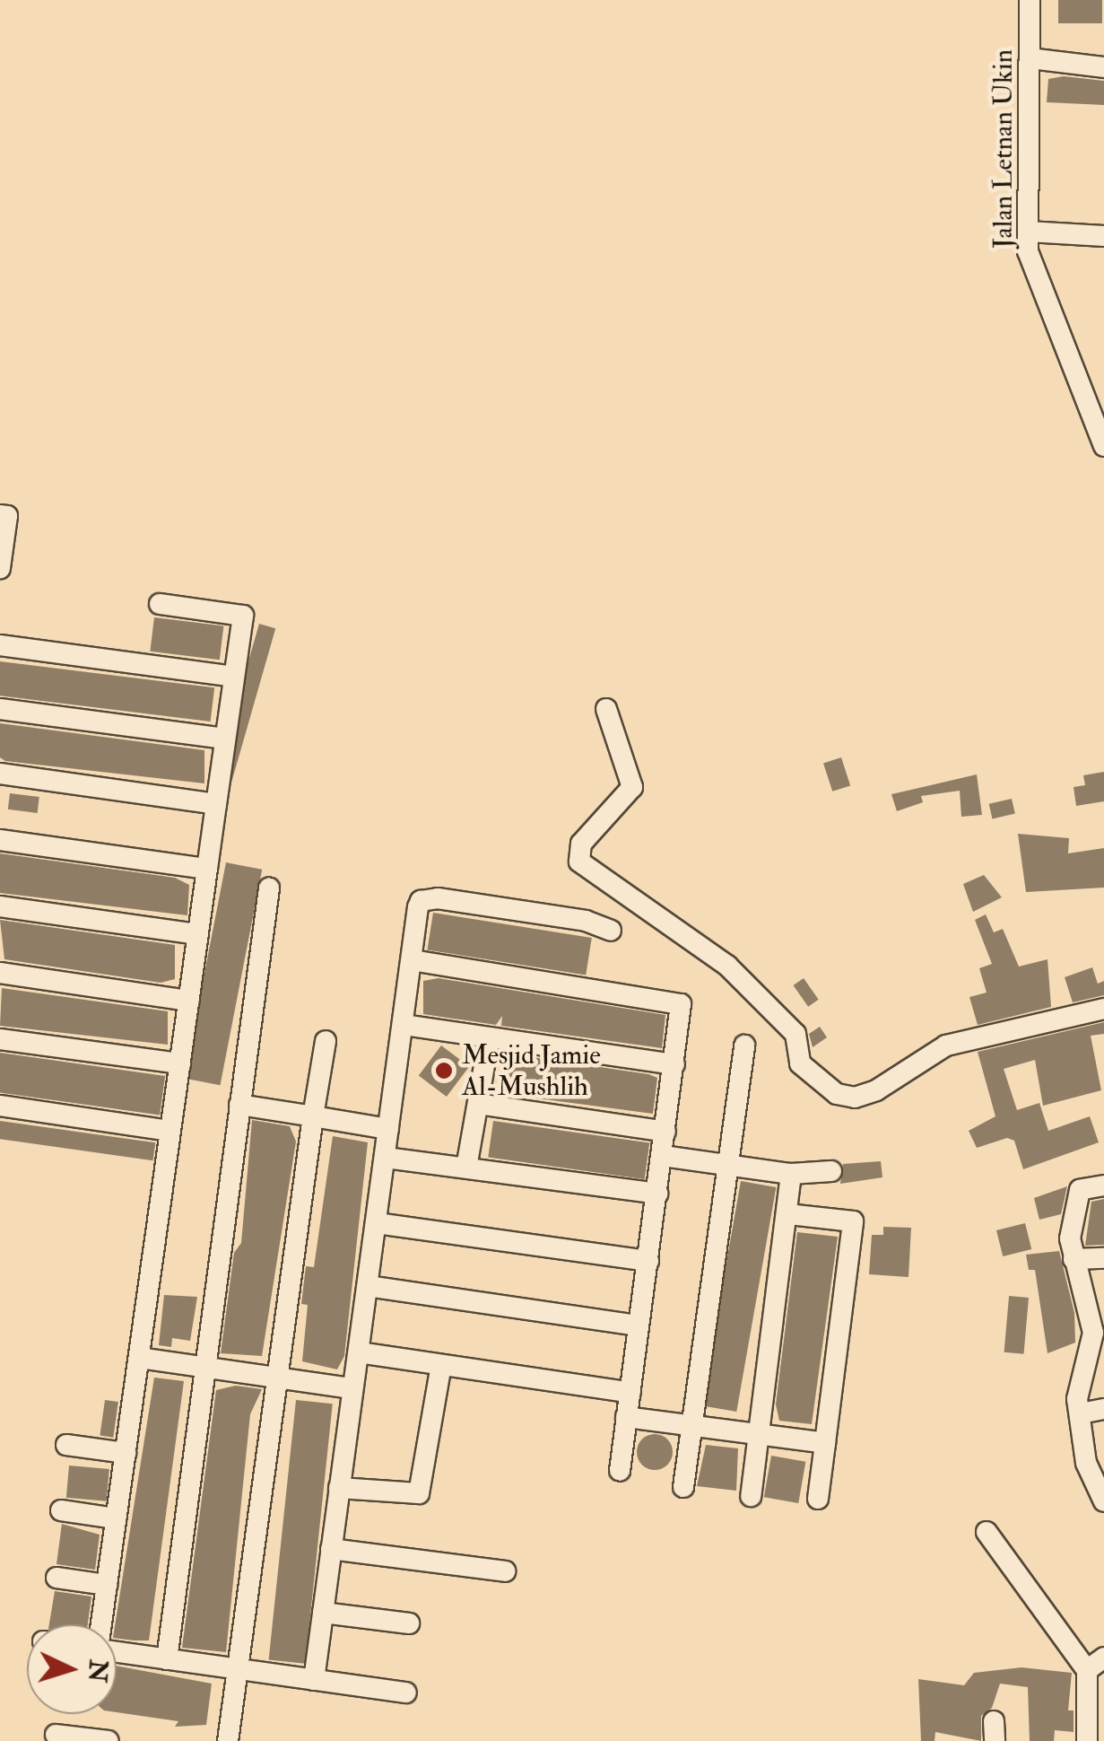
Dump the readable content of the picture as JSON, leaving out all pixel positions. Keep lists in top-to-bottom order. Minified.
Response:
{"streets":{"street":["Jalan Letnan Ukin"]},"places":["Mesjid Jamie Al-Mushlih"],"north":"right"}
